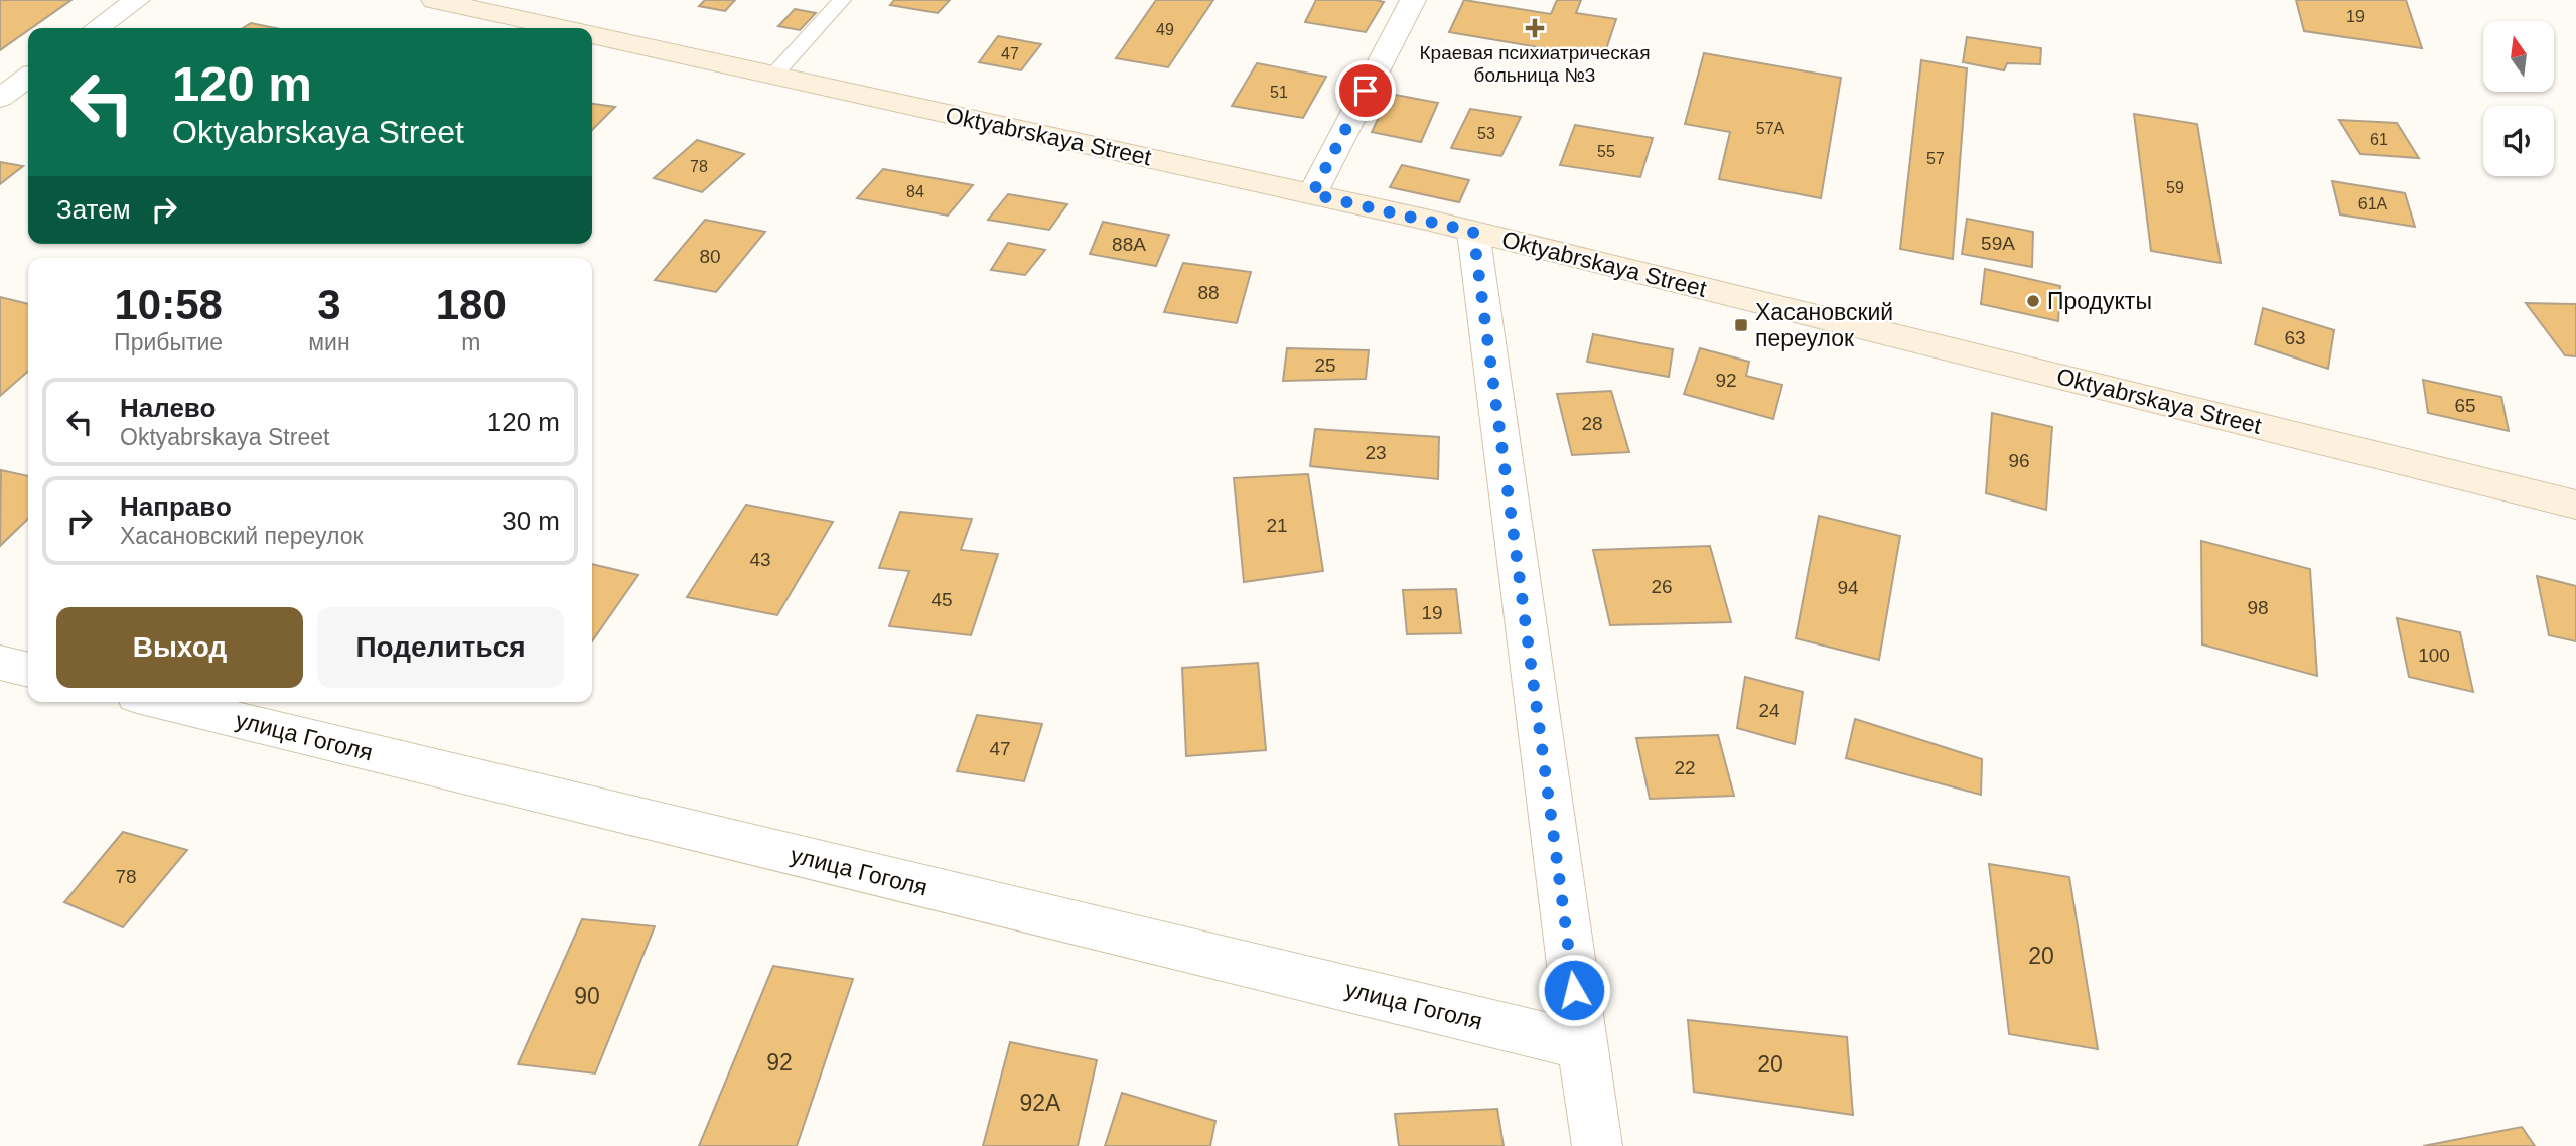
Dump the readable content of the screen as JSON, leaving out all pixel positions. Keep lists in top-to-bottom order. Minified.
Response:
{"streets":{"main road":["Oktyabrskaya Street"],"street":["улица Гоголя"]},"places":{"health":["Краевая психиатрическая больница №3"],"other":["Продукты"],"transit":["Хасановский переулок"]},"house_numbers":["19","49","47","51","57А","53","61","55","57","78","59","84","61А","59А","88А","80","88","63","25","92","65","28","23","96","21","43","26","94","45","98","19","100","24","47","22","78","20","90","92","20","92А"],"north":"top","page":{"turn":["120 m","Oktyabrskaya Street"],"then":"Затем","eta":["10:58","Прибытие","3","мин","180","m"],"list":[{"name":"Налево","note":"Oktyabrskaya Street","value":"120 m"},{"name":"Направо","note":"Хасановский переулок","value":"30 m"}],"buttons":["Выход","Поделиться"]}}
